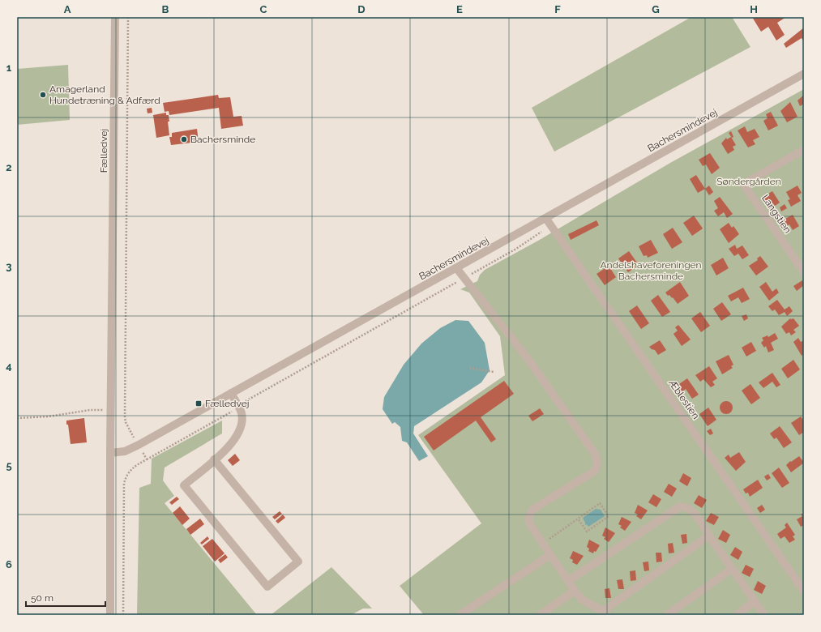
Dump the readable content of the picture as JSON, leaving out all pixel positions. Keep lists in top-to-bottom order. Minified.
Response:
{"streets":{"street":["Bachersmindevej","Fælledvej","Langstien","Æblestien"]},"crossings":[["Bachersmindevej","Fælledvej"],["Bachersmindevej","Æblestien"]],"parks":["Søndergården","Andelshaveforeningen Bachersminde"],"places":{"other":["Amagerland Hundetræning & Adfærd","Bachersminde"],"transit":["Fælledvej"]},"scale_bar":"50 m","grid":{"columns":["A","B","C","D","E","F","G","H"],"rows":["1","2","3","4","5","6"]}}
